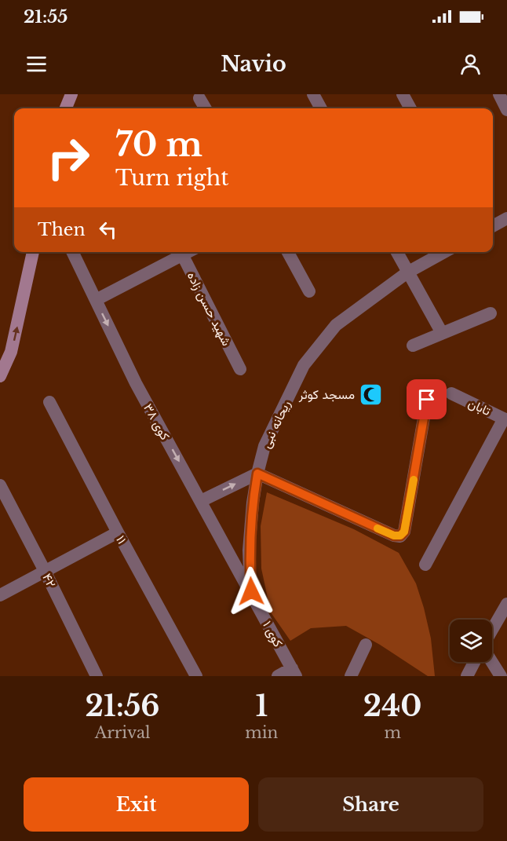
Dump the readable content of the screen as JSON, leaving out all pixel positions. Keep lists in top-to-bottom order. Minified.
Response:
{"streets":{"street":["شهید حسن زاده","تابان","کوی ۳۸","ریحانه نبی","۱۱","۴۲","کوی ۱"]},"crossings":[["کوی ۳۸","ریحانه نبی"],["کوی ۳۸","کوی ۱"],["ریحانه نبی","کوی ۱"]],"one_way":["کوی ۳۸"],"places":{"mosque":["مسجد کوثر"]},"page":{"status":"21:55","header":"Navio","turn":["70 m","Turn right"],"then":"Then","eta":["21:56","Arrival","1","min","240","m"],"buttons":["Exit","Share"]}}
